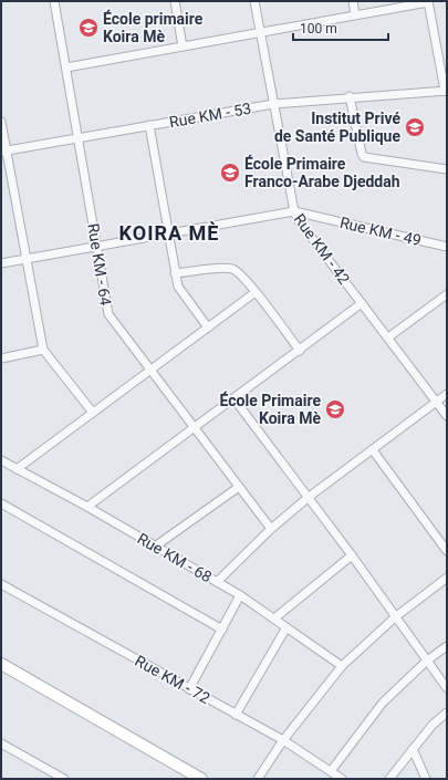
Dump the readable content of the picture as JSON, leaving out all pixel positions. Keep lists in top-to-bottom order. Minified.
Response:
{"streets":{"street":["Rue KM - 53","Rue KM - 49","Rue KM - 42","Rue KM - 64","Rue KM - 68","Rue KM - 72"]},"crossings":[["Rue KM - 53","Rue KM - 42"],["Rue KM - 53","Rue KM - 64"],["Rue KM - 49","Rue KM - 42"],["Rue KM - 49","Rue KM - 64"]],"districts":["KOIRA MÈ"],"places":{"school or university":["École primaire Koira Mè","Institut Privé de Santé Publique","École Primaire Franco-Arabe Djeddah","École Primaire Koira Mè"]},"scale_bar":"100 m"}
